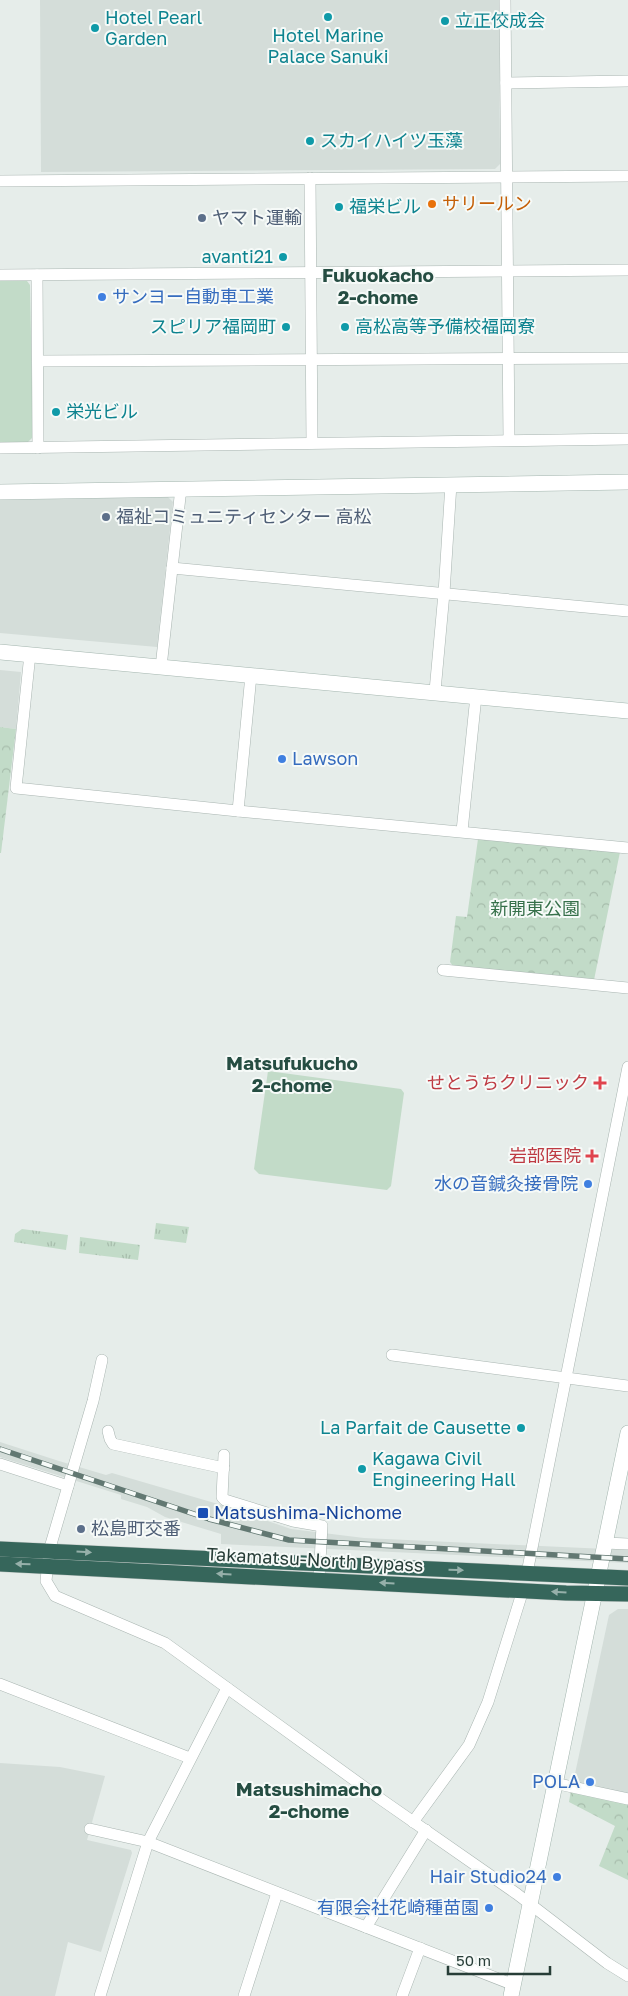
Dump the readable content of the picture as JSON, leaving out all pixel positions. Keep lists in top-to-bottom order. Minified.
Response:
{"streets":{"highway":["Takamatsu-North Bypass"]},"districts":["Fukuokacho 2-chome","Matsufukucho 2-chome","Matsushimacho 2-chome"],"parks":["新開東公園"],"places":{"other":["Hotel Marine Palace Sanuki","立正佼成会","Hotel Pearl Garden","スカイハイツ玉藻","サリールン","福栄ビル","ヤマト運輸","avanti21","サンヨー自動車工業","スピリア福岡町","高松高等予備校福岡寮","栄光ビル","福祉コミュニティセンター 高松","Lawson","水の音鍼灸接骨院","La Parfait de Causette","Kagawa Civil Engineering Hall","松島町交番","POLA","Hair Studio24","有限会社花崎種苗園"],"health":["せとうちクリニック","岩部医院"],"transit":["Matsushima-Nichome"]},"scale_bar":"50 m"}
